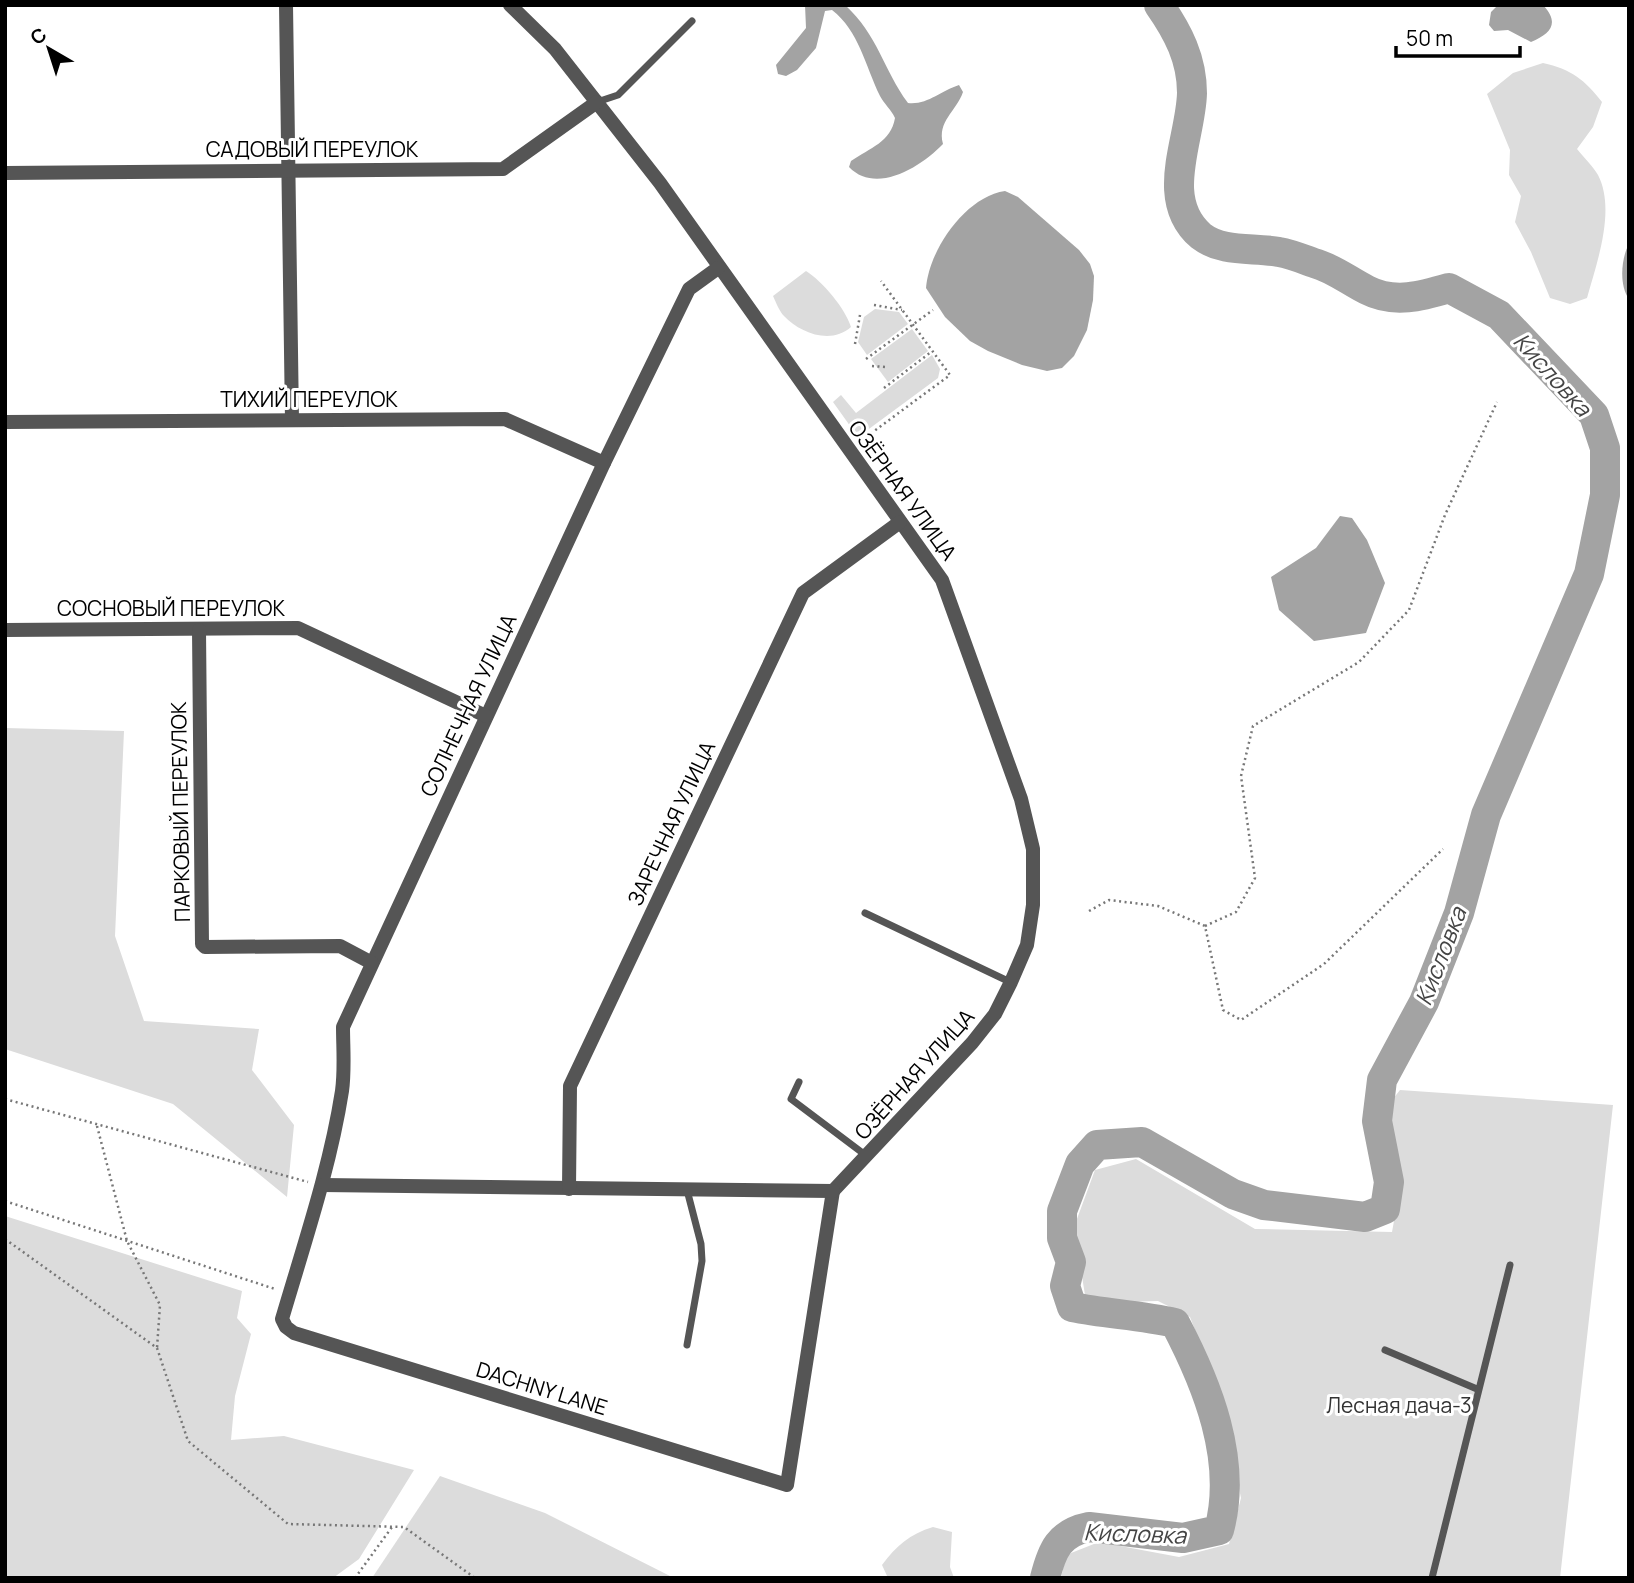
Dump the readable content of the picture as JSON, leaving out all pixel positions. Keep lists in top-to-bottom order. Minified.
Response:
{"streets":{"street":["САДОВЫЙ ПЕРЕУЛОК","ТИХИЙ ПЕРЕУЛОК","ОЗЁРНАЯ УЛИЦА","СОСНОВЫЙ ПЕРЕУЛОК","СОЛНЕЧНАЯ УЛИЦА","ПАРКОВЫЙ ПЕРЕУЛОК","ЗАРЕЧНАЯ УЛИЦА","DACHNY LANE"]},"crossings":[["САДОВЫЙ ПЕРЕУЛОК","ОЗЁРНАЯ УЛИЦА"],["ТИХИЙ ПЕРЕУЛОК","СОЛНЕЧНАЯ УЛИЦА"],["ОЗЁРНАЯ УЛИЦА","СОЛНЕЧНАЯ УЛИЦА"],["ОЗЁРНАЯ УЛИЦА","ЗАРЕЧНАЯ УЛИЦА"],["ОЗЁРНАЯ УЛИЦА","DACHNY LANE"],["СОСНОВЫЙ ПЕРЕУЛОК","СОЛНЕЧНАЯ УЛИЦА"],["СОСНОВЫЙ ПЕРЕУЛОК","ПАРКОВЫЙ ПЕРЕУЛОК"],["СОЛНЕЧНАЯ УЛИЦА","ПАРКОВЫЙ ПЕРЕУЛОК"],["СОЛНЕЧНАЯ УЛИЦА","DACHNY LANE"]],"water":["Кисловка"],"parks":["Лесная дача-3"],"scale_bar":"50 m","north":"top left"}
